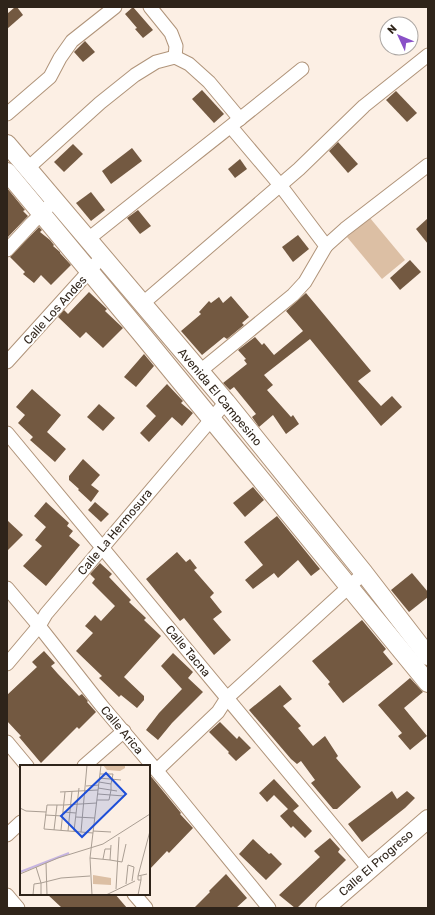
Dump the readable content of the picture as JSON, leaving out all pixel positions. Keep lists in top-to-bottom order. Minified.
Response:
{"streets":{"street":["Calle Los Andes","Avenida El Campesino","Calle La Hermosura","Calle Tacna","Calle Arica","Calle El Progreso"]},"crossings":[["Calle Los Andes","Avenida El Campesino"],["Avenida El Campesino","Calle La Hermosura"],["Calle La Hermosura","Calle Tacna"],["Calle La Hermosura","Calle Arica"],["Calle Tacna","Calle El Progreso"]],"north":"top left"}
